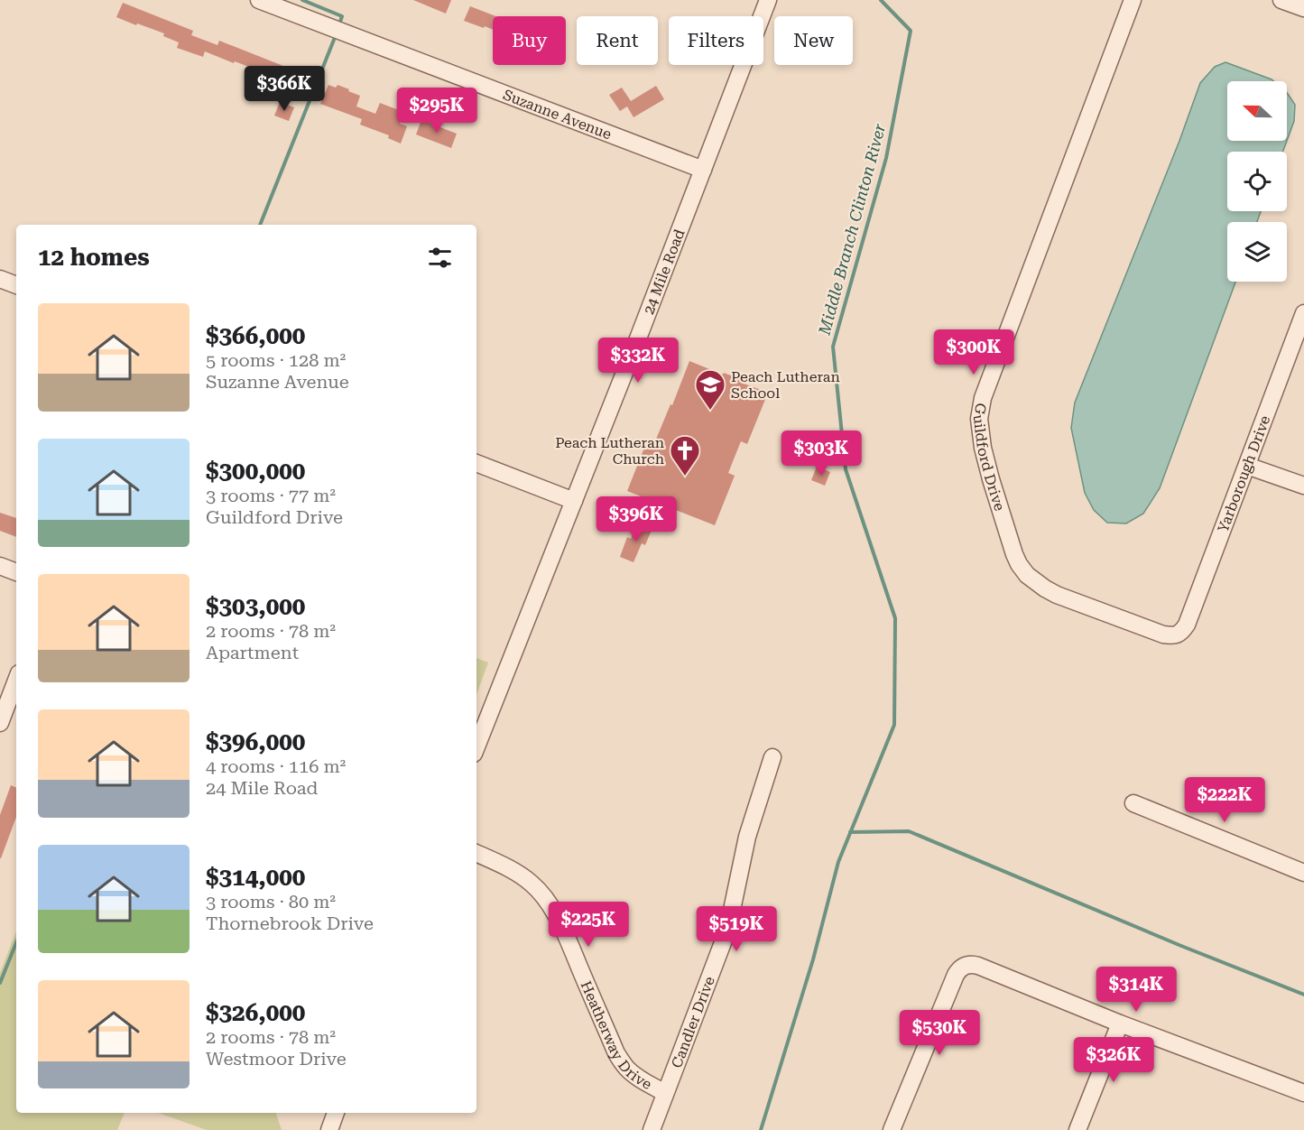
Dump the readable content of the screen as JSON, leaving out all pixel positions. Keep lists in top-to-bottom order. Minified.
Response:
{"streets":{"street":["Suzanne Avenue","24 Mile Road","Guildford Drive","Yarborough Drive","Candler Drive","Heatherway Drive"]},"crossings":[["Suzanne Avenue","24 Mile Road"],["Guildford Drive","Yarborough Drive"],["Candler Drive","Heatherway Drive"]],"water":["Middle Branch Clinton River"],"places":{"school or university":["Peach Lutheran School"],"church":["Peach Lutheran Church"]},"north":"left","page":{"chip":["Buy","Rent","Filters","New"],"price":["$366K","$295K","$300K","$332K","$303K","$396K","$222K","$225K","$519K","$314K","$530K","$326K"],"heading":"12 homes","list":[{"name":"$366,000","note":"5 rooms · 128 m² · Suzanne Avenue"},{"name":"$300,000","note":"3 rooms · 77 m² · Guildford Drive"},{"name":"$303,000","note":"2 rooms · 78 m² · Apartment"},{"name":"$396,000","note":"4 rooms · 116 m² · 24 Mile Road"},{"name":"$314,000","note":"3 rooms · 80 m² · Thornebrook Drive"},{"name":"$326,000","note":"2 rooms · 78 m² · Westmoor Drive"}]}}
